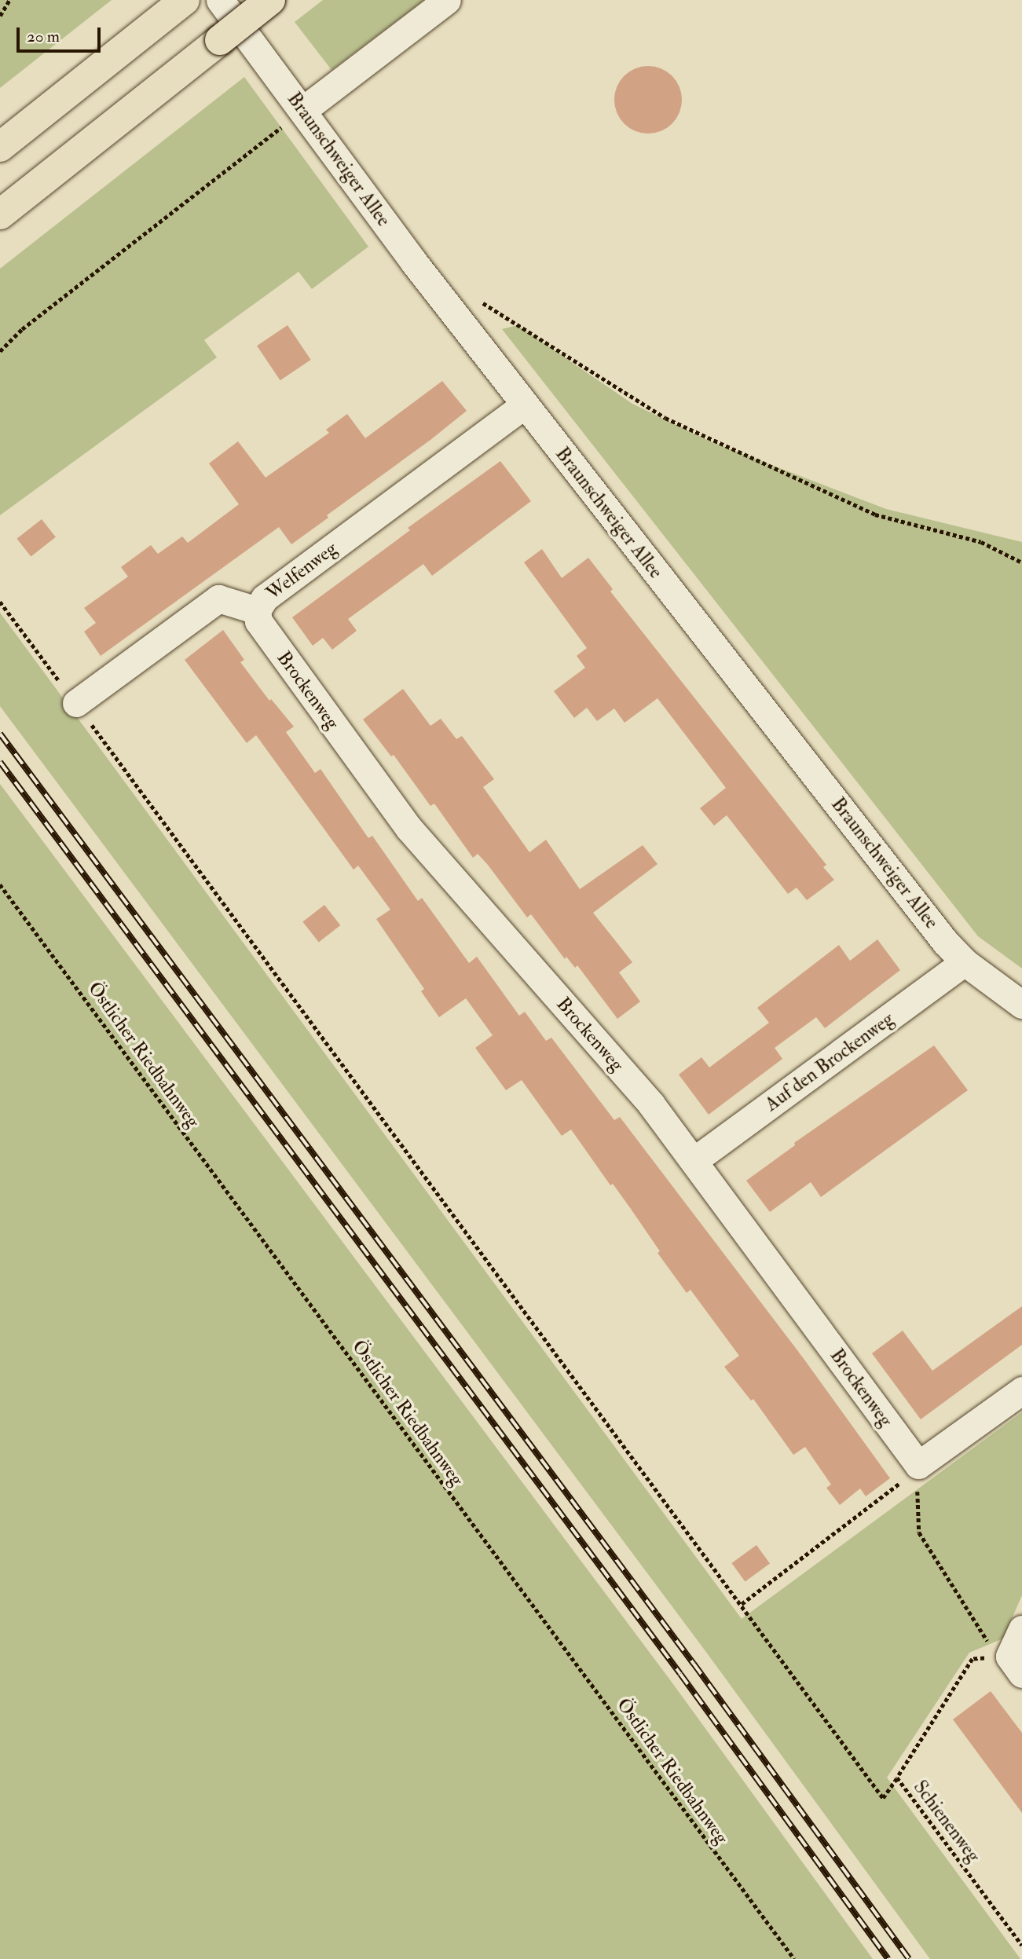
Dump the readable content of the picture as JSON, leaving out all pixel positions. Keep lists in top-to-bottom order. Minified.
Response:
{"streets":{"street":["Braunschweiger Allee","Welfenweg","Brockenweg","Auf den Brockenweg"],"path":["Östlicher Riedbahnweg","Schienenweg"]},"crossings":[["Braunschweiger Allee","Welfenweg"],["Braunschweiger Allee","Auf den Brockenweg"],["Welfenweg","Brockenweg"],["Brockenweg","Auf den Brockenweg"]],"scale_bar":"20 m"}
